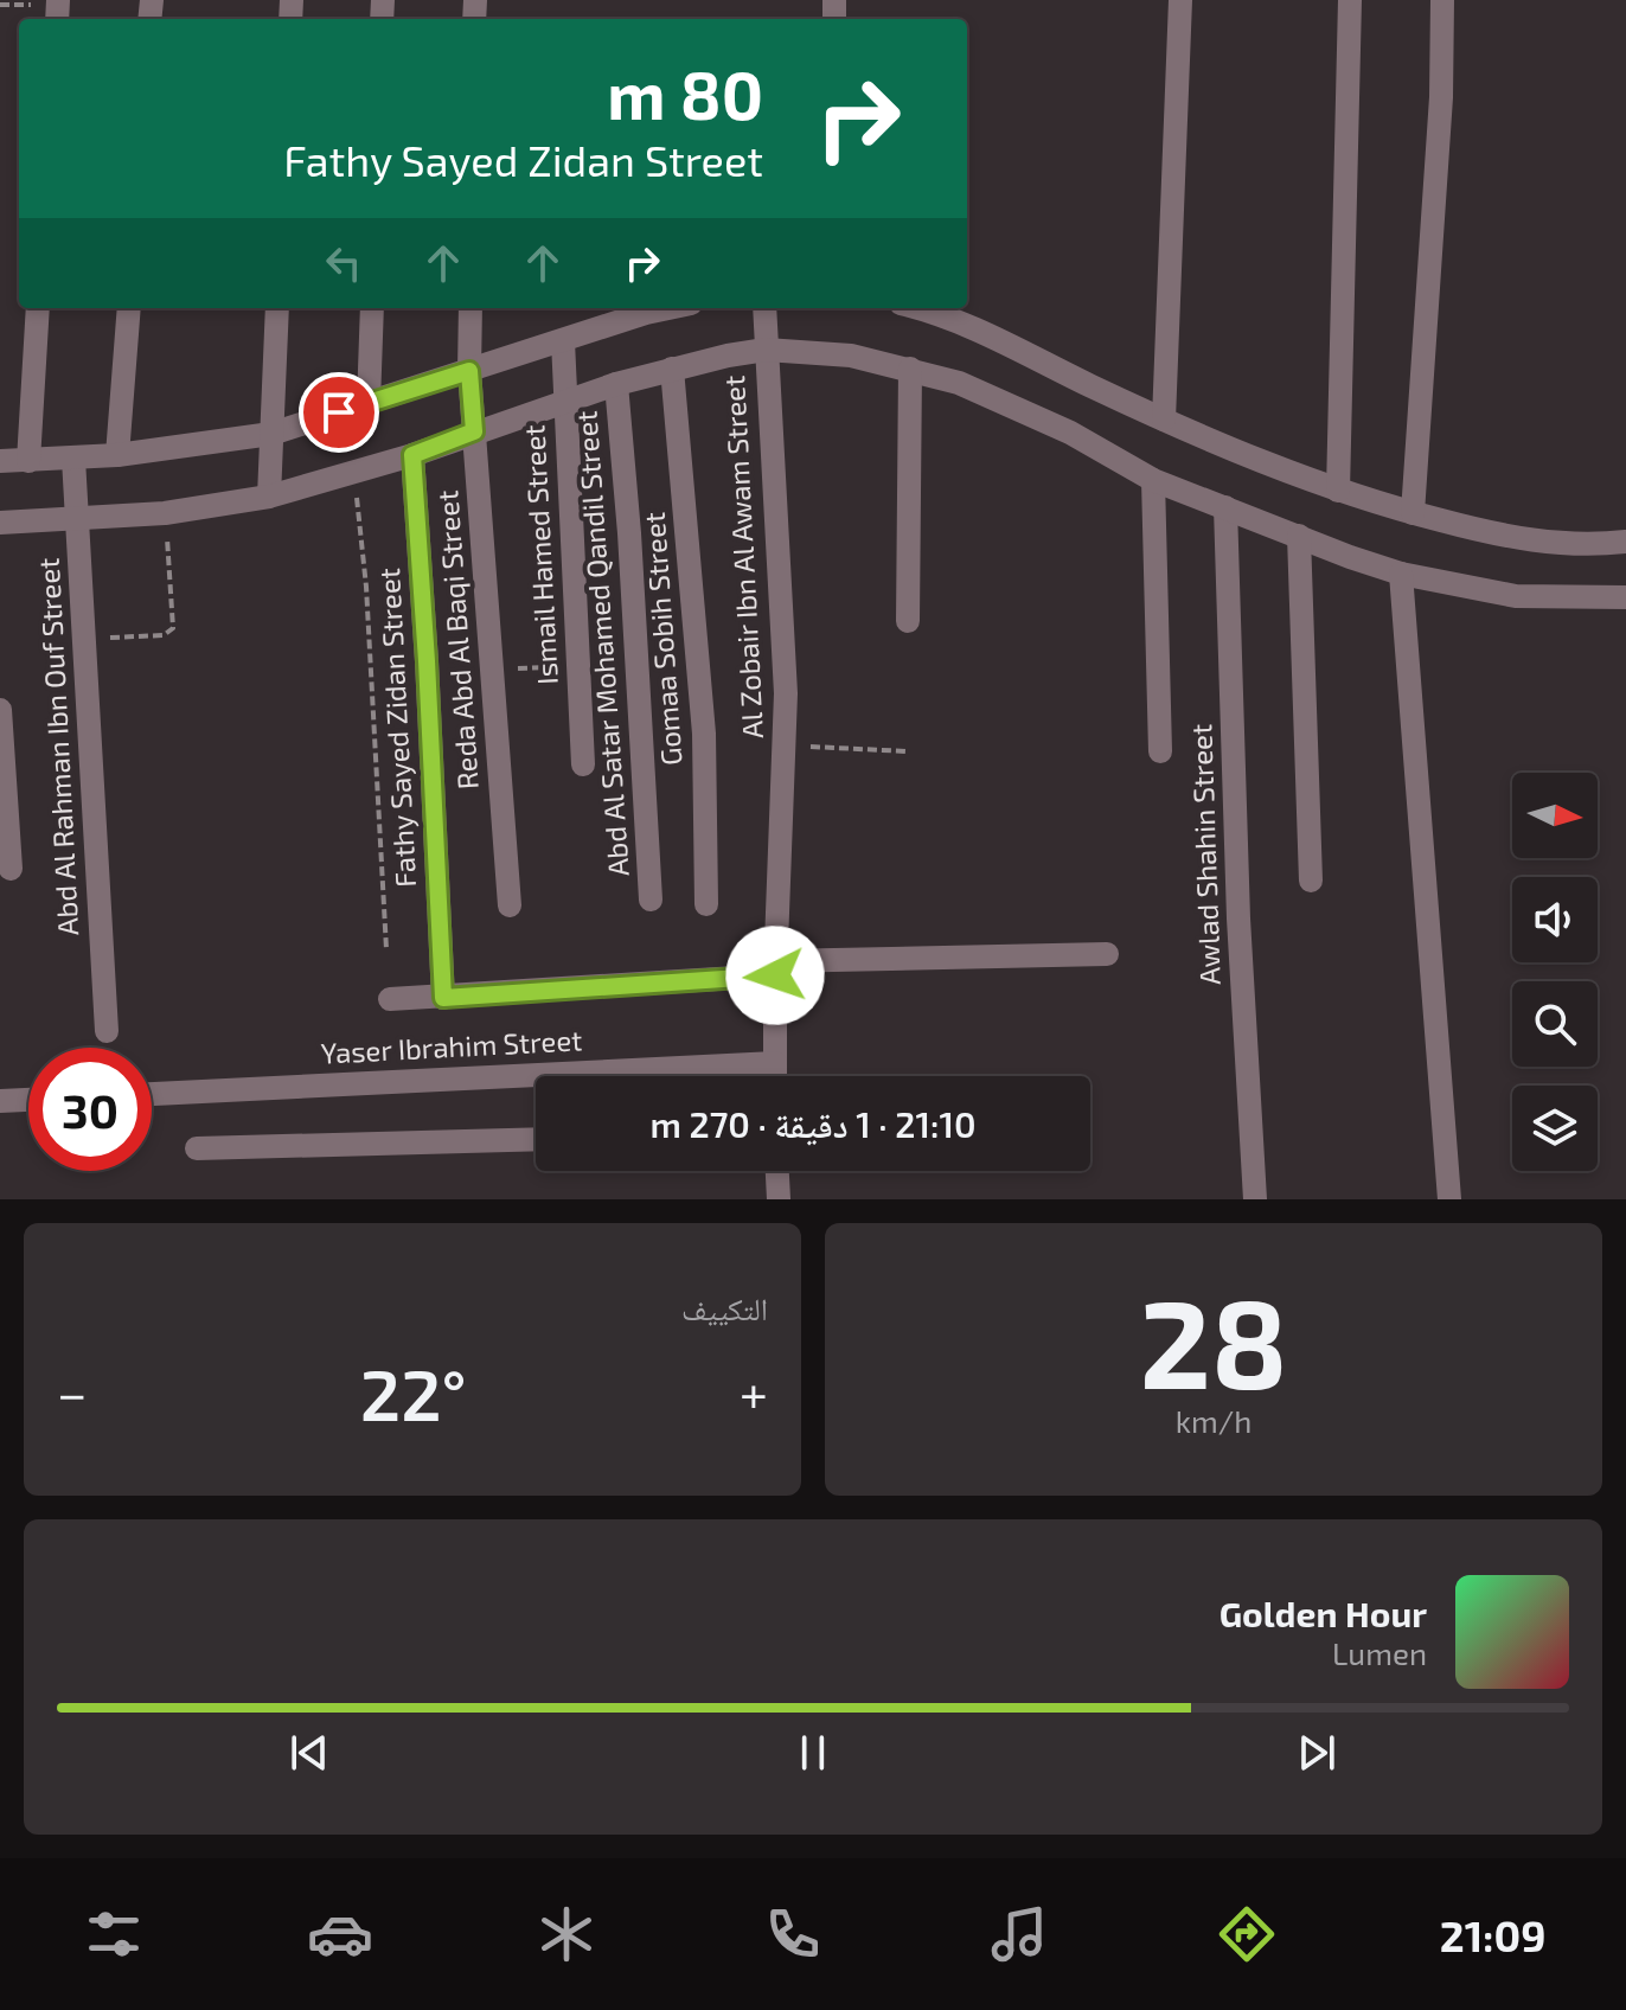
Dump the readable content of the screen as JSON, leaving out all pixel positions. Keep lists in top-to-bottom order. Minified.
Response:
{"streets":{"street":["Ismail Hamed Street","Al Zobair Ibn Al Awam Street","Gomaa Sobih Street","Reda Abd Al Baqi Street","Abd Al Satar Mohamed Qandil Street","Fathy Sayed Zidan Street","Abd Al Rahman Ibn Ouf Street","Awlad Shahin Street","Yaser Ibrahim Street"]},"crossings":[["Al Zobair Ibn Al Awam Street","Yaser Ibrahim Street"]],"north":"right","page":{"turn":["80 m","Fathy Sayed Zidan Street"],"limit":"30","trip":"21:10 · 1 دقيقة · 270 m","tile":[["28","km/h"],"التكييف"],"heat":["−","22°","+"],"song":["Golden Hour","Lumen"],"tabs":"21:09"}}
